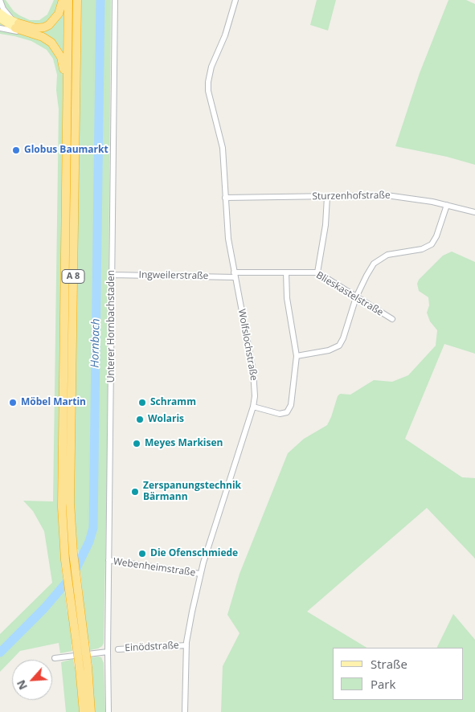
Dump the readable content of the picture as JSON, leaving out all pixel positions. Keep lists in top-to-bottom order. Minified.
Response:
{"streets":{"highway":["A 8"],"street":["Sturzenhofstraße","Ingweilerstraße","Blieskastelstraße","Unterer Hornbachstaden","Wolfslochstraße","Webenheimstraße","Einödstraße"]},"crossings":[["Sturzenhofstraße","Wolfslochstraße"],["Ingweilerstraße","Blieskastelstraße"],["Ingweilerstraße","Unterer Hornbachstaden"],["Ingweilerstraße","Wolfslochstraße"],["Blieskastelstraße","Wolfslochstraße"],["Unterer Hornbachstaden","Webenheimstraße"],["Wolfslochstraße","Webenheimstraße"],["Wolfslochstraße","Einödstraße"]],"water":["Hornbach"],"places":["Globus Baumarkt","Möbel Martin","Schramm","Wolaris","Meyes Markisen","Zerspanungstechnik Bärmann","Die Ofenschmiede"],"legend":["Straße","Park"],"north":"bottom left"}
